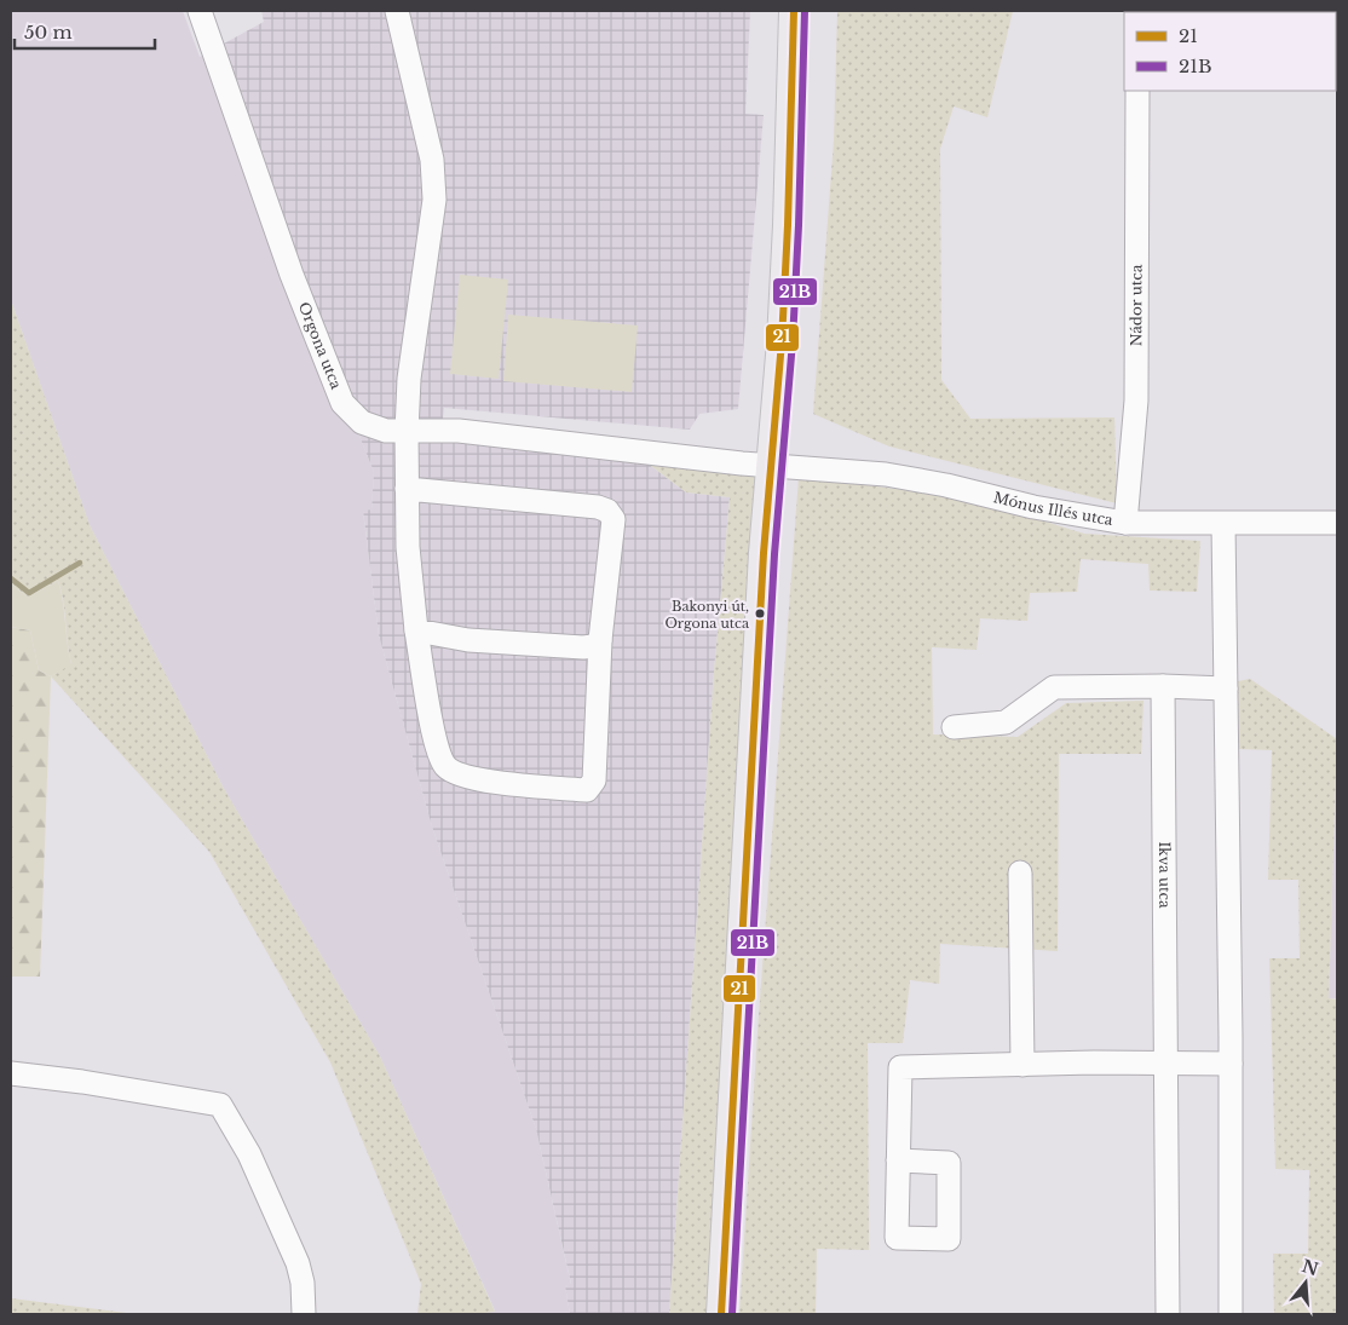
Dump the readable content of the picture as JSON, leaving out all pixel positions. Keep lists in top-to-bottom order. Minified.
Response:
{"streets":{"street":["Nádor utca","Orgona utca","Mónus Illés utca","Ikva utca"]},"crossings":[["Nádor utca","Mónus Illés utca"],["Orgona utca","Mónus Illés utca"]],"places":["Bakonyi út, Orgona utca"],"lines":["transit line 21","transit line 21B"],"legend":["21","21B"],"scale_bar":"50 m","north":"top"}
